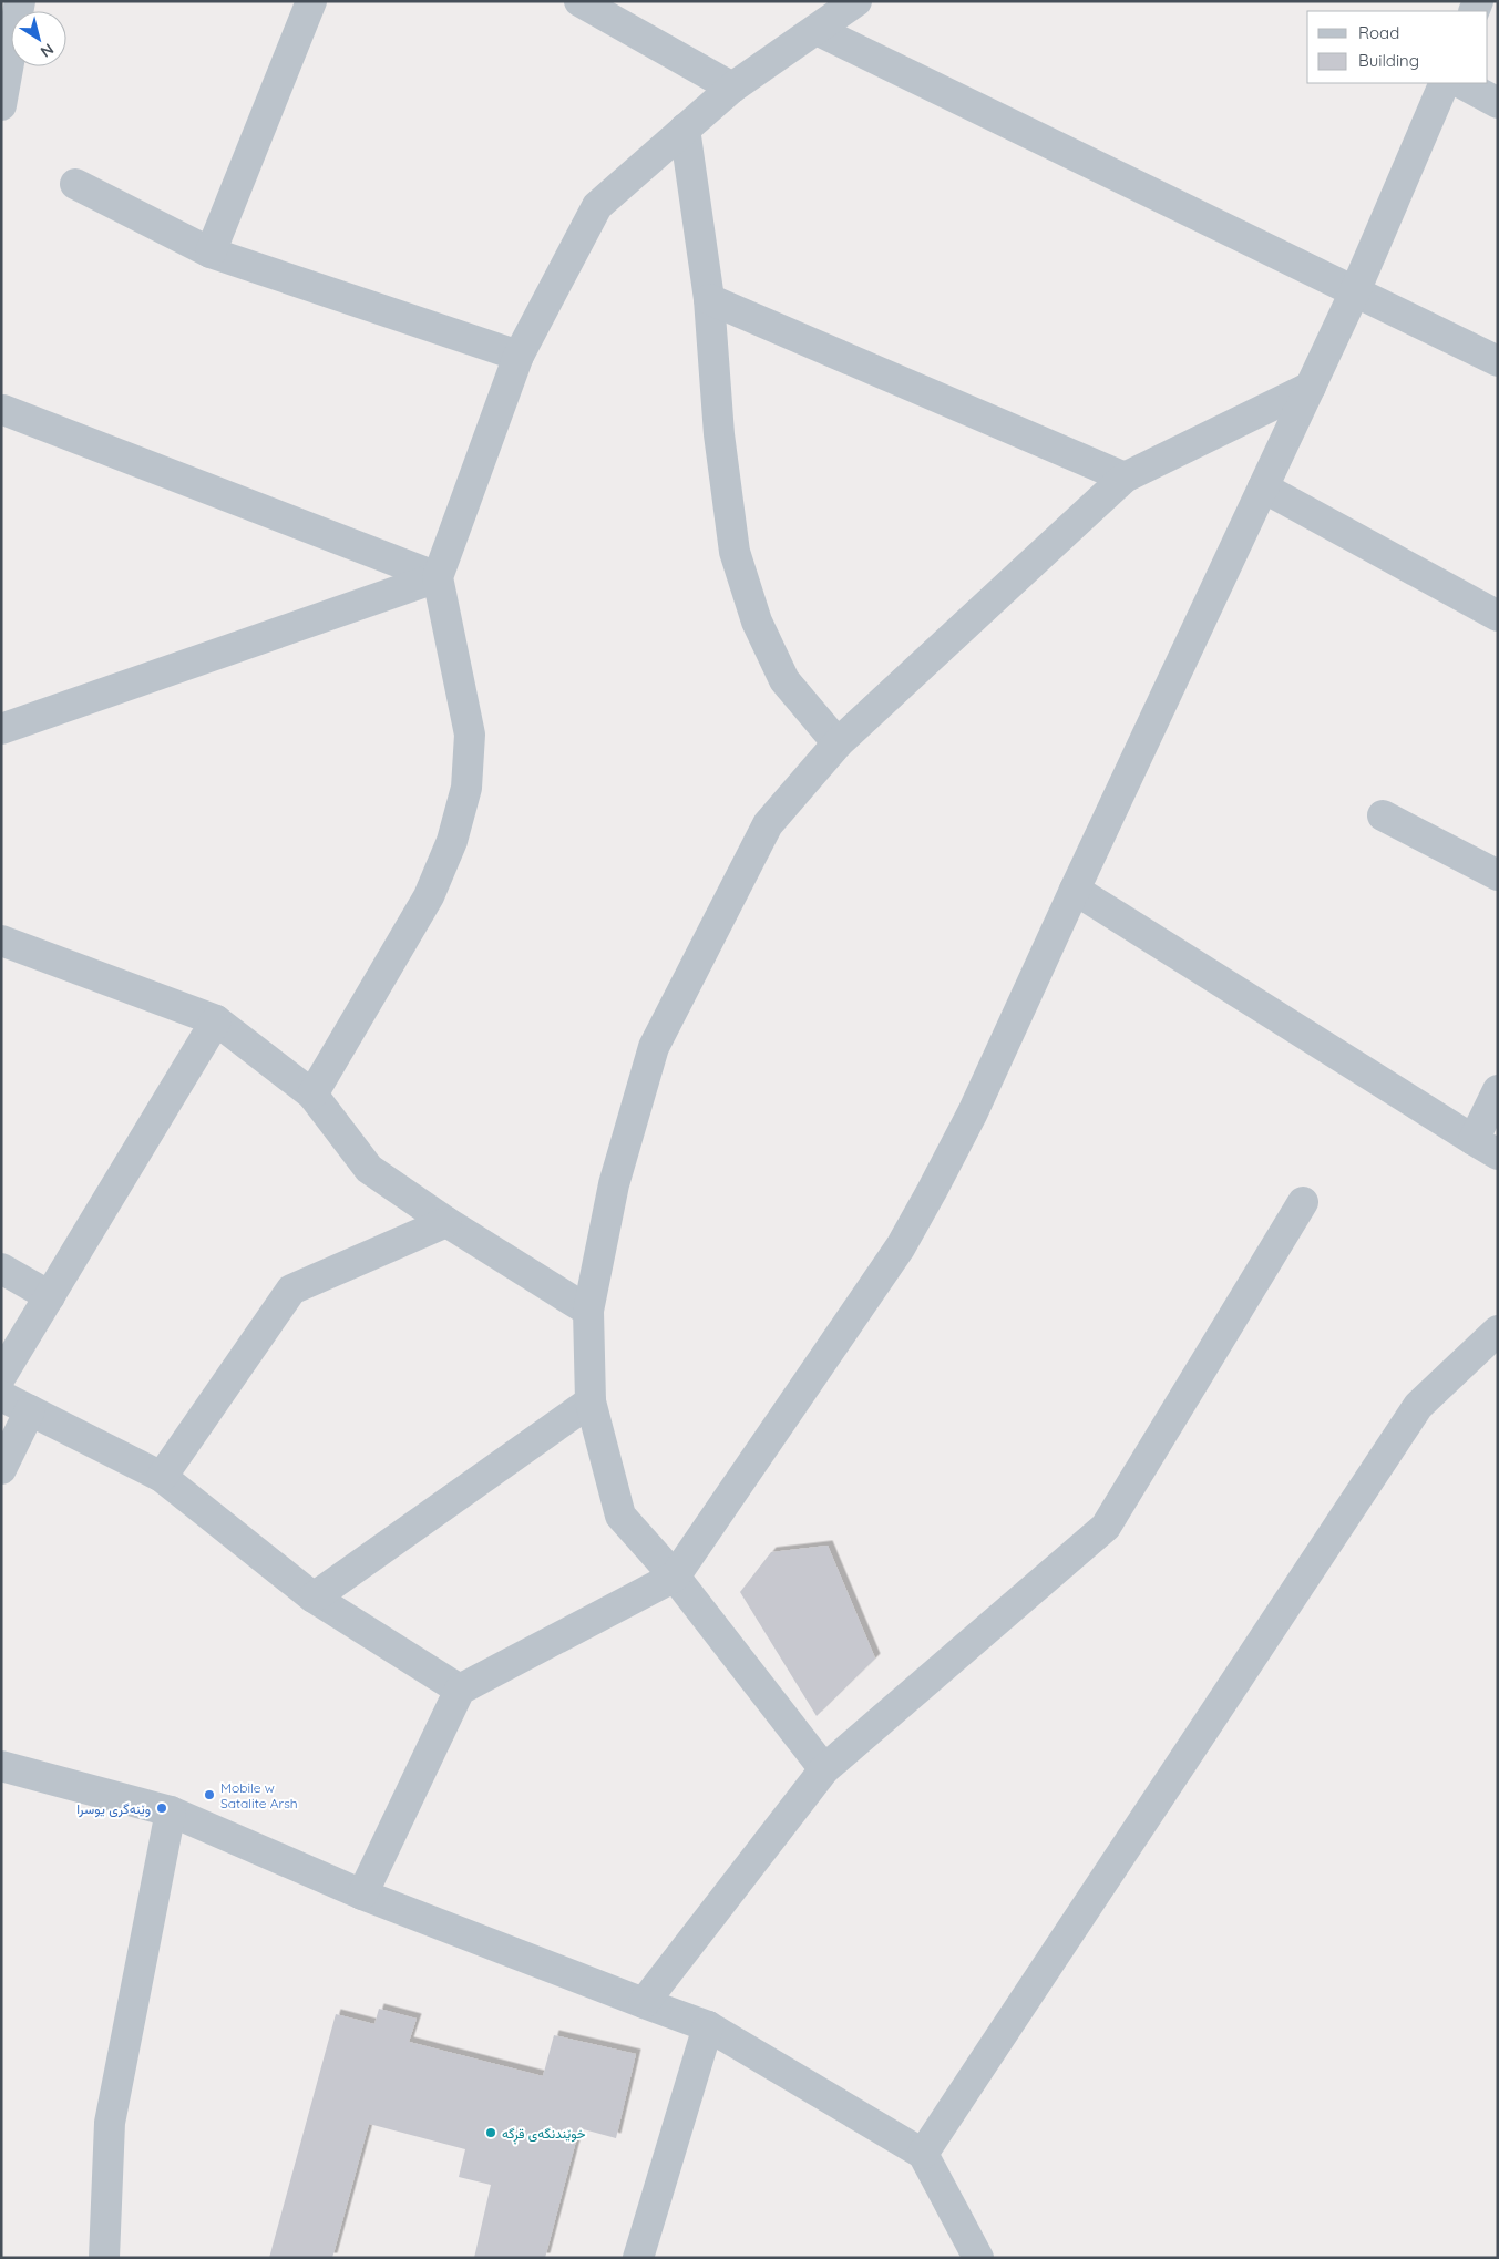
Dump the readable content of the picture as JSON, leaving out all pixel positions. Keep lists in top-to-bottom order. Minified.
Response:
{"places":["Mobile w Satalite Arsh","وێنەگری یوسرا","خوێندنگەی قڕگە"],"legend":["Road","Building"],"north":"bottom right"}
